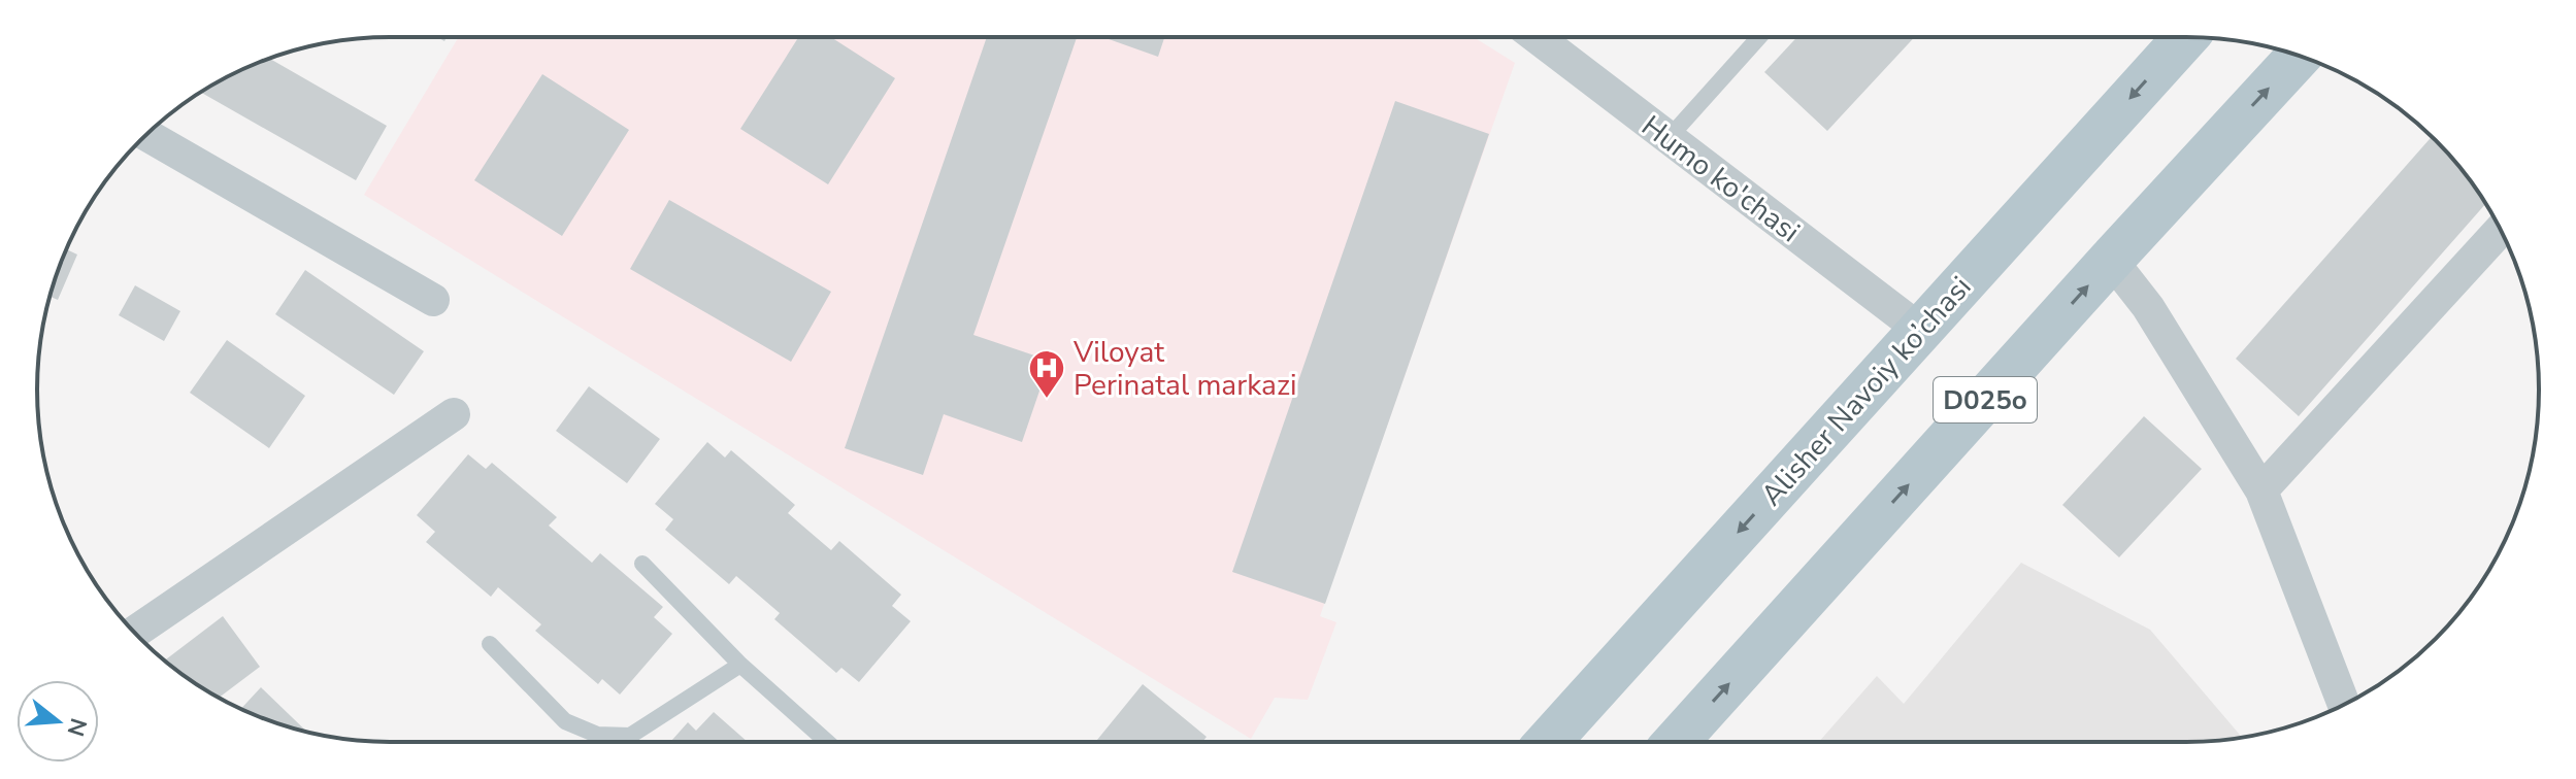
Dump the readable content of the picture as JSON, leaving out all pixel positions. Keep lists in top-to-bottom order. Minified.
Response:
{"streets":{"main road":["Alisher Navoiy ko’chasi","D025o"],"street":["Humo ko'chasi"]},"crossings":[["Humo ko'chasi","Alisher Navoiy ko’chasi"]],"places":{"hospital":["Viloyat Perinatal markazi"]},"north":"right"}
